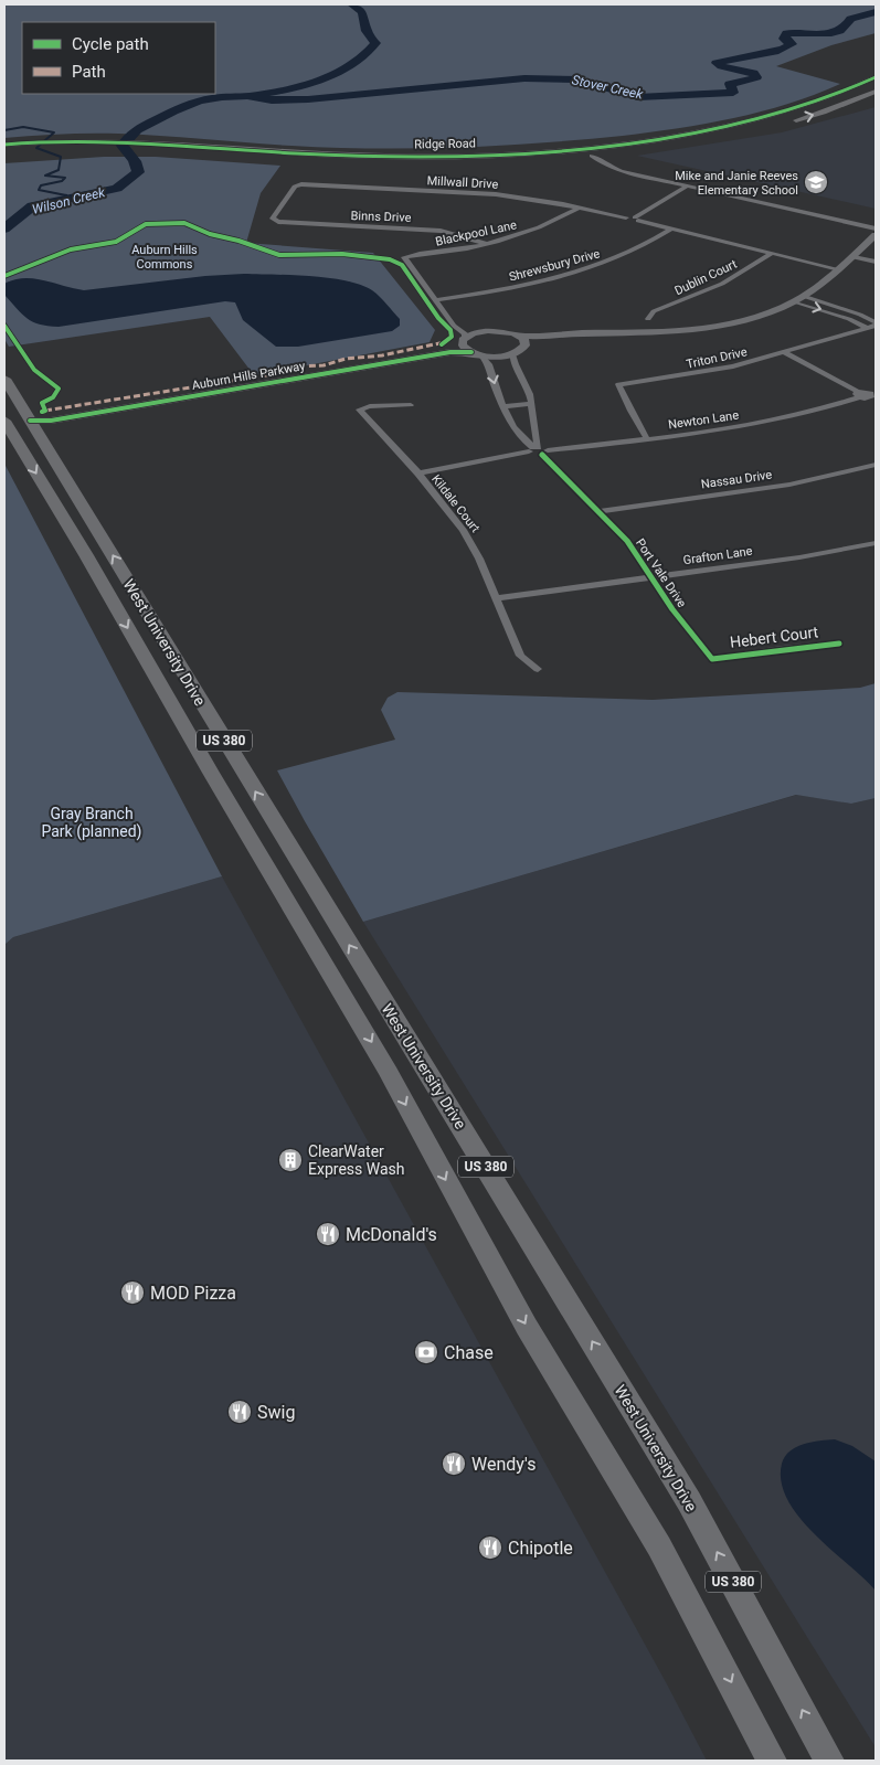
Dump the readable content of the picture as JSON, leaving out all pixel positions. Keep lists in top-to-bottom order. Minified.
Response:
{"streets":{"highway":["West University Drive","US 380"],"street":["Ridge Road","Millwall Drive","Binns Drive","Blackpool Lane","Shrewsbury Drive","Dublin Court","Triton Drive","Auburn Hills Parkway","Newton Lane","Nassau Drive","Kildale Court","Grafton Lane","Port Vale Drive","Hebert Court"]},"crossings":[["Millwall Drive","Binns Drive"],["Millwall Drive","Blackpool Lane"],["Millwall Drive","Shrewsbury Drive"],["Millwall Drive","Dublin Court"],["Binns Drive","Blackpool Lane"],["Blackpool Lane","Shrewsbury Drive"],["Triton Drive","Newton Lane"],["Auburn Hills Parkway","Port Vale Drive"],["Auburn Hills Parkway","West University Drive"],["Newton Lane","Kildale Court"],["Newton Lane","Port Vale Drive"],["Nassau Drive","Port Vale Drive"],["Kildale Court","Grafton Lane"],["Grafton Lane","Port Vale Drive"],["Port Vale Drive","Hebert Court"]],"water":["Stover Creek","Wilson Creek"],"parks":["Auburn Hills Commons","Gray Branch Park (planned)"],"places":{"school or university":["Mike and Janie Reeves Elementary School"],"building":["ClearWater Express Wash"],"restaurant":["McDonald's","MOD Pizza","Swig","Wendy's","Chipotle"],"bank":["Chase"]},"legend":["Cycle path","Path"]}
